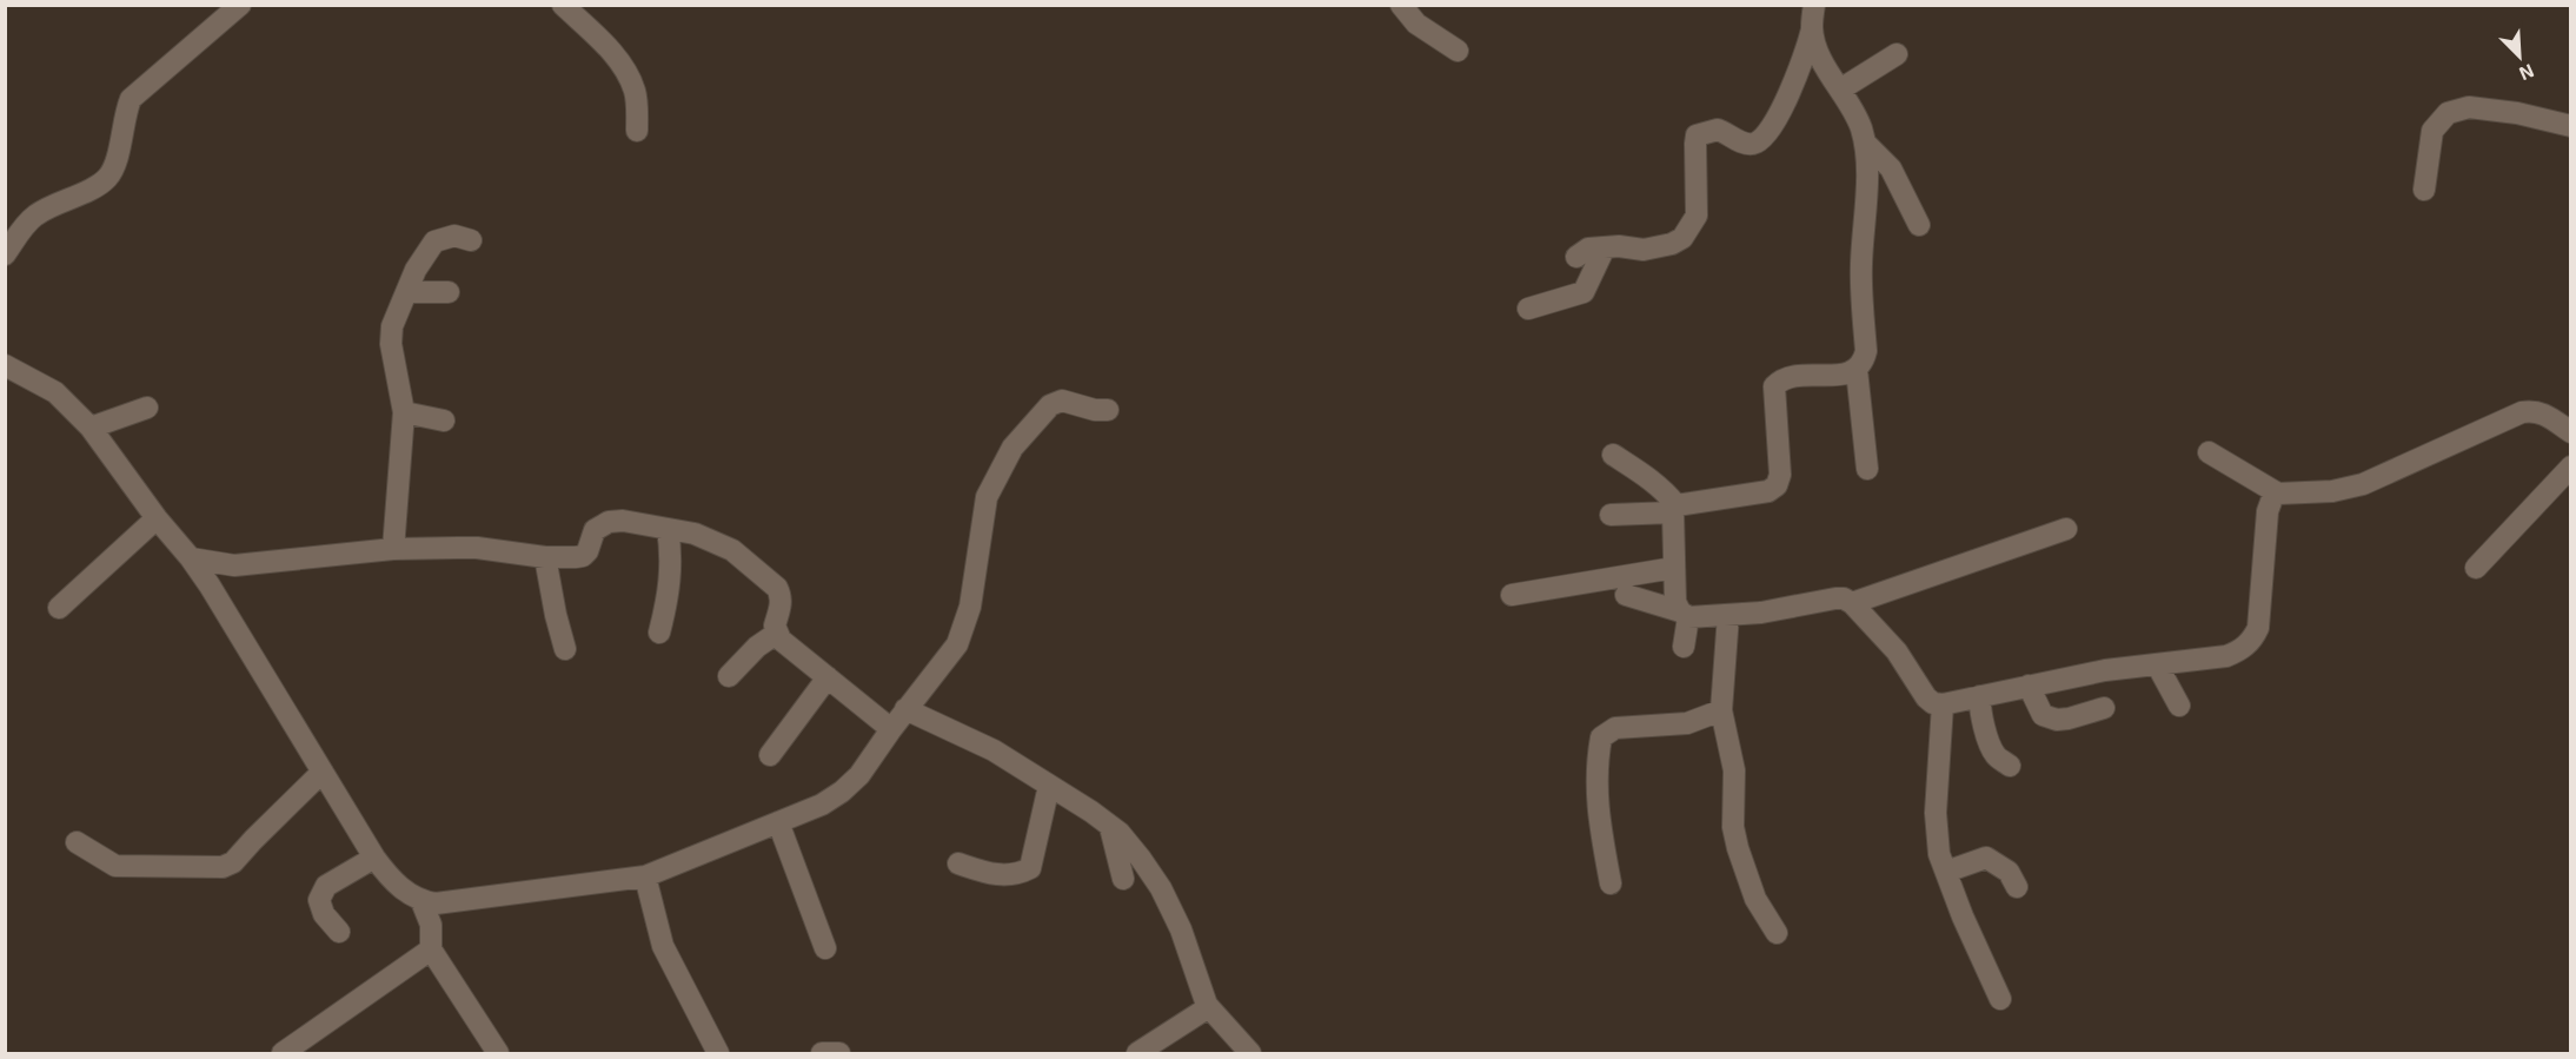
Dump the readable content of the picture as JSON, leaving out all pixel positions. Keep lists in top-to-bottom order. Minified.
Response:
{"north":"bottom right"}
